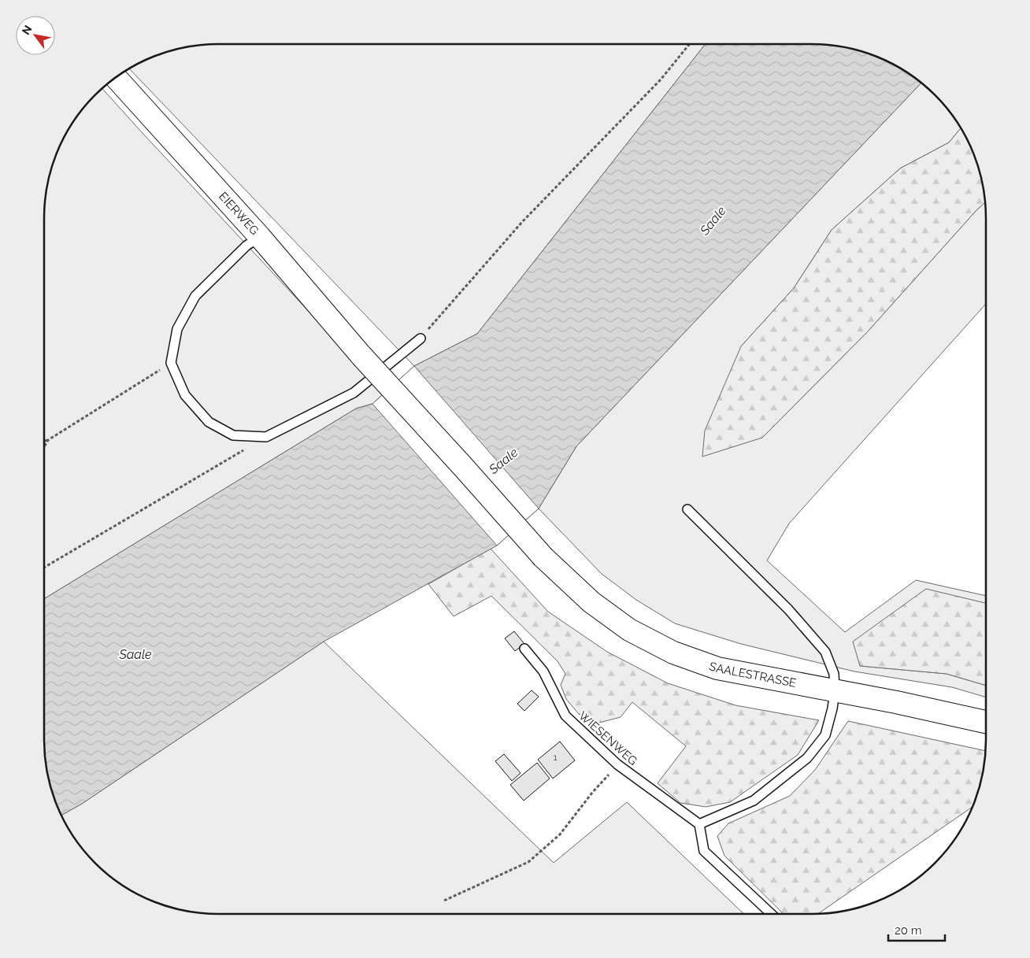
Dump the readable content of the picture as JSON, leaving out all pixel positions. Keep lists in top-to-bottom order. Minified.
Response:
{"streets":{"street":["EIERWEG","SAALESTRASSE"],"lane":["WIESENWEG"]},"crossings":[["EIERWEG","SAALESTRASSE"]],"water":["Saale"],"house_numbers":["1"],"scale_bar":"20 m","north":"top left"}
